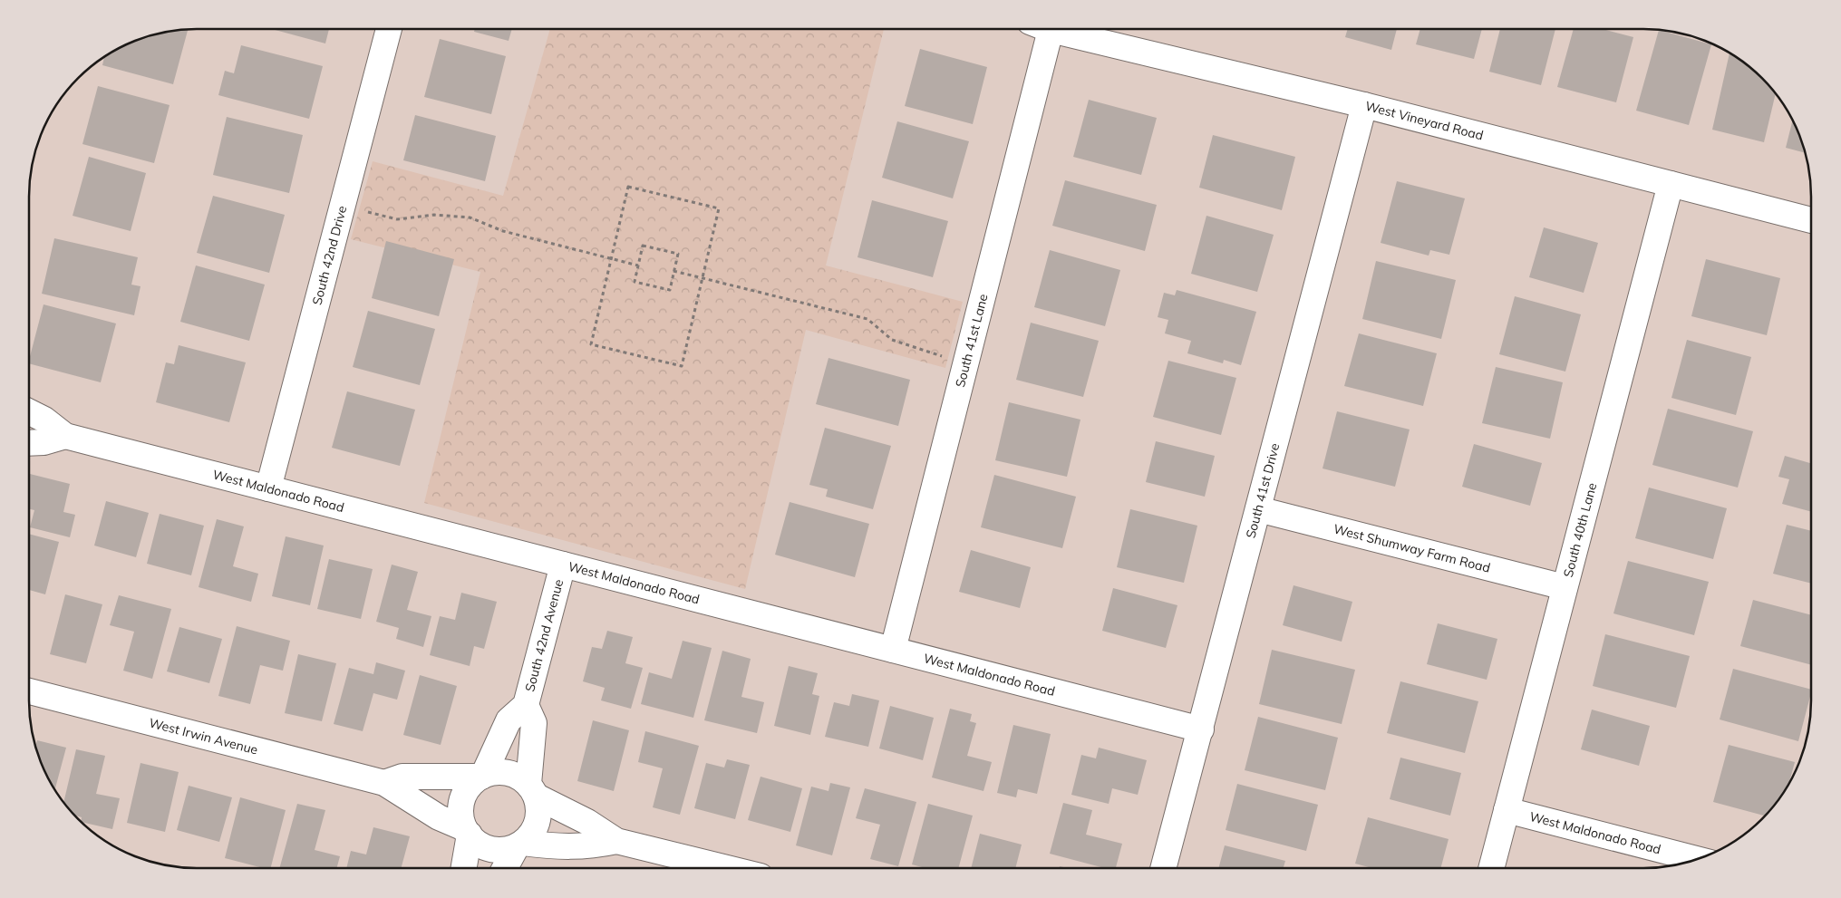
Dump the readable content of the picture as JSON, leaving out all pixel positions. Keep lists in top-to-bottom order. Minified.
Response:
{"streets":{"street":["West Vineyard Road","South 42nd Drive","South 41st Lane","West Maldonado Road","South 41st Drive","South 40th Lane","West Shumway Farm Road","South 42nd Avenue","West Irwin Avenue"]},"crossings":[["West Vineyard Road","South 41st Drive"],["West Vineyard Road","South 40th Lane"],["South 42nd Drive","West Maldonado Road"],["South 41st Lane","West Maldonado Road"],["West Maldonado Road","South 41st Drive"],["West Maldonado Road","South 40th Lane"],["West Maldonado Road","South 42nd Avenue"],["South 41st Drive","West Shumway Farm Road"],["South 40th Lane","West Shumway Farm Road"],["South 42nd Avenue","West Irwin Avenue"]]}
